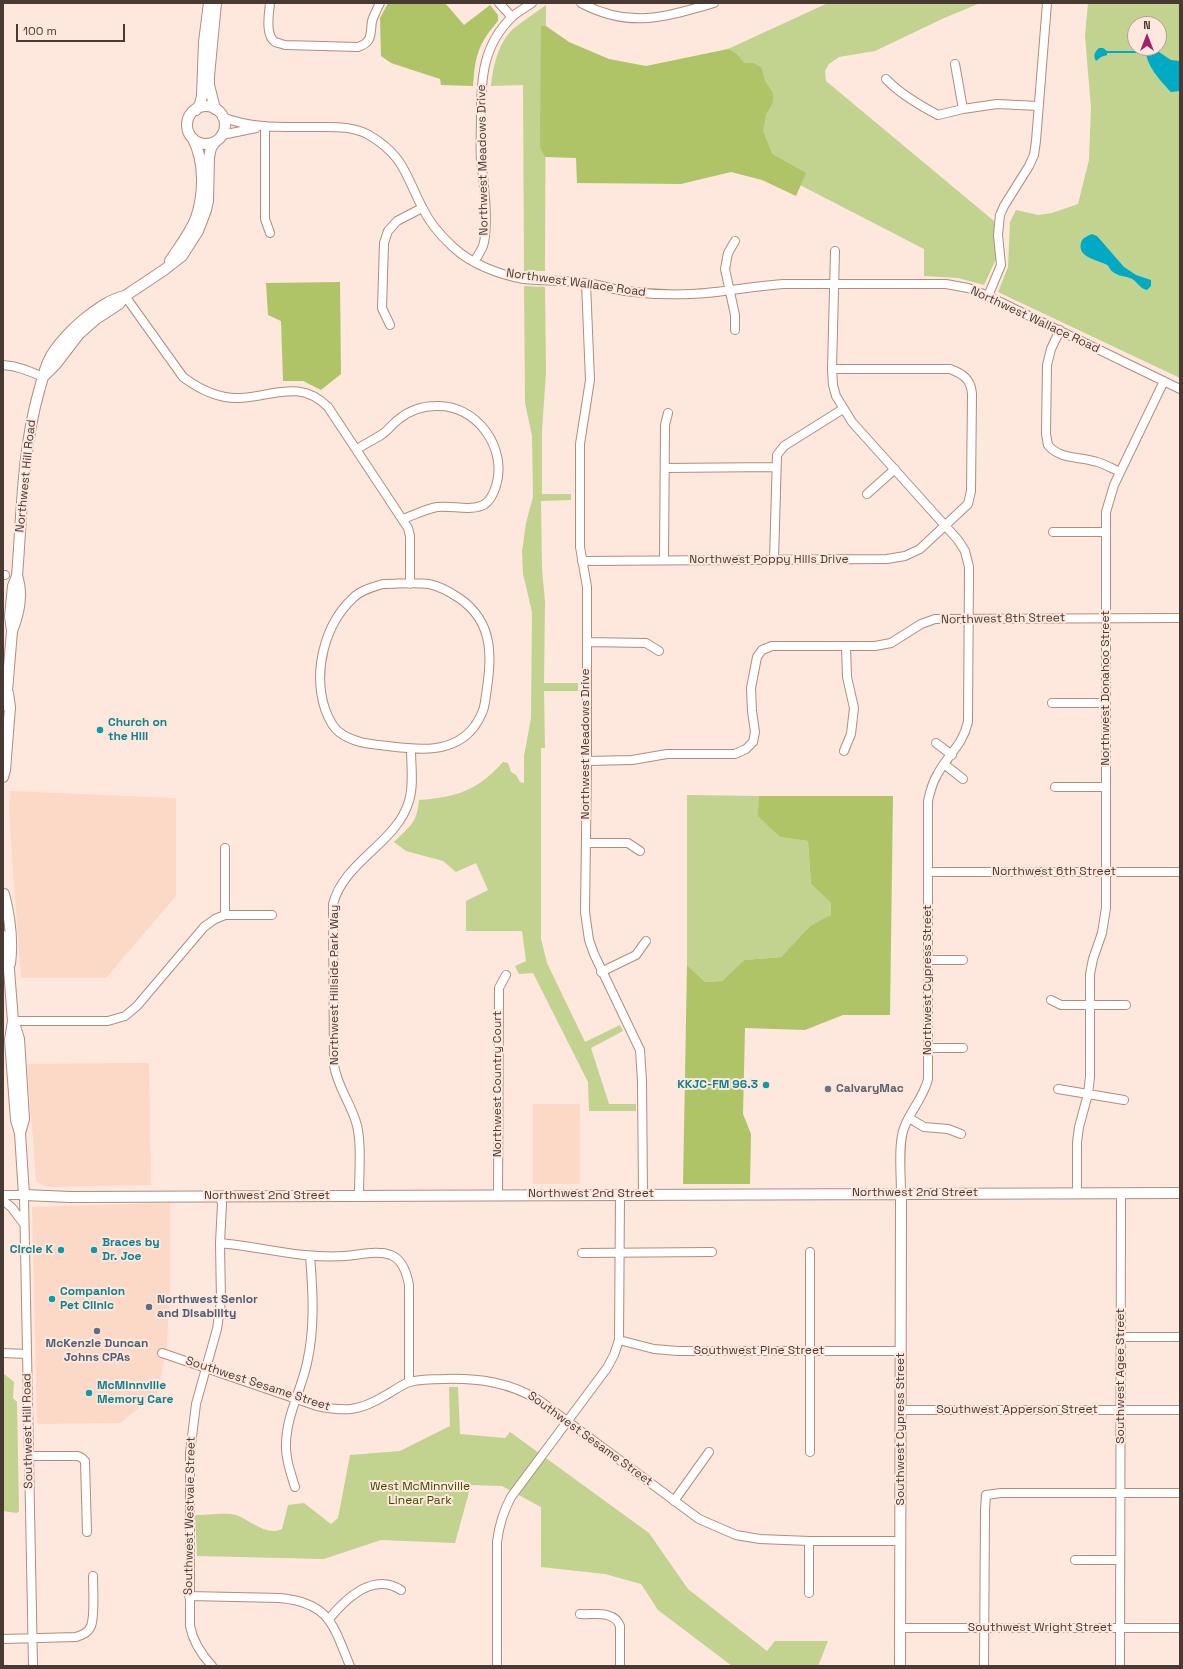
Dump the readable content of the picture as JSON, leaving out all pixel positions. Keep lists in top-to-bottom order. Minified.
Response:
{"streets":{"main road":["Northwest Hill Road","Northwest 2nd Street","Southwest Cypress Street"],"street":["Northwest Meadows Drive","Northwest Wallace Road","Northwest Poppy Hills Drive","Northwest 8th Street","Northwest Donahoo Street","Northwest 6th Street","Northwest Cypress Street","Northwest Hillside Park Way","Northwest Country Court","Southwest Pine Street","Southwest Agee Street","Southwest Sesame Street","Southwest Apperson Street","Southwest Hill Road","Southwest Westvale Street","Southwest Wright Street"]},"crossings":[["Northwest Meadows Drive","Northwest Wallace Road"],["Northwest Meadows Drive","Northwest Poppy Hills Drive"],["Northwest Meadows Drive","Northwest 8th Street"],["Northwest Meadows Drive","Northwest 2nd Street"],["Northwest Wallace Road","Northwest Hill Road"],["Northwest Wallace Road","Northwest Donahoo Street"],["Northwest Wallace Road","Northwest Cypress Street"],["Northwest Poppy Hills Drive","Northwest Cypress Street"],["Northwest 8th Street","Northwest Donahoo Street"],["Northwest 8th Street","Northwest Cypress Street"],["Northwest Donahoo Street","Northwest 6th Street"],["Northwest Donahoo Street","Northwest 2nd Street"],["Northwest 6th Street","Northwest Cypress Street"],["Northwest Cypress Street","Northwest 2nd Street"],["Northwest Cypress Street","Southwest Cypress Street"],["Northwest Hillside Park Way","Northwest 2nd Street"],["Northwest Country Court","Northwest 2nd Street"],["Northwest 2nd Street","Southwest Agee Street"],["Northwest 2nd Street","Southwest Cypress Street"],["Northwest 2nd Street","Southwest Hill Road"],["Northwest 2nd Street","Southwest Westvale Street"],["Southwest Pine Street","Southwest Cypress Street"],["Southwest Agee Street","Southwest Apperson Street"],["Southwest Agee Street","Southwest Wright Street"],["Southwest Sesame Street","Southwest Cypress Street"],["Southwest Sesame Street","Southwest Westvale Street"],["Southwest Apperson Street","Southwest Cypress Street"],["Southwest Cypress Street","Southwest Wright Street"]],"parks":["West McMinnville Linear Park"],"places":["Church on the Hill","KKJC-FM 96.3","CalvaryMac","Circle K","Braces by Dr. Joe","Companion Pet Clinic","Northwest Senior and Disability","McKenzie Duncan Johns CPAs","McMinnville Memory Care"],"scale_bar":"100 m","north":"top"}
